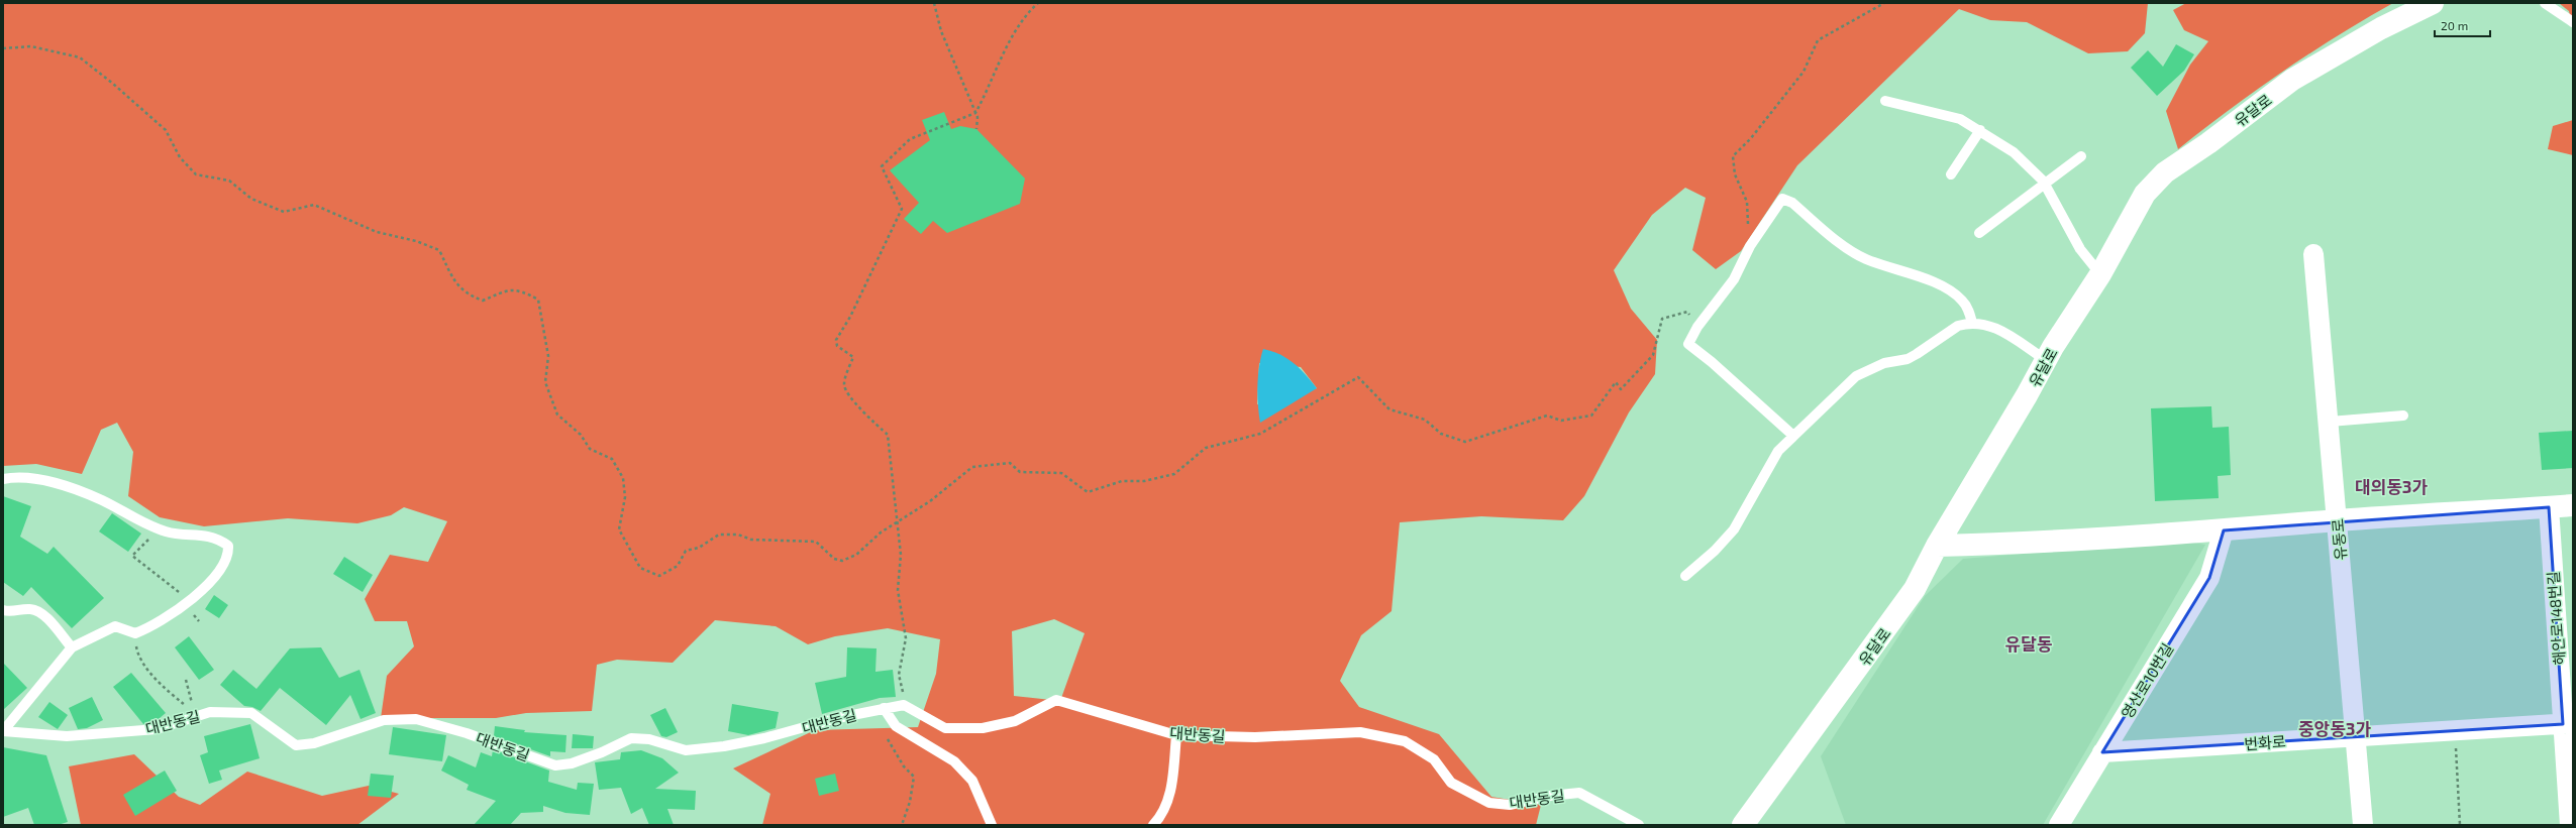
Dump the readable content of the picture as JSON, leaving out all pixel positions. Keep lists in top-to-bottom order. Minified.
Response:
{"streets":{"street":["유달로","유동로","해안로148번길","영산로10번길","번화로"],"lane":["대반동길"]},"crossings":[["유동로","번화로"],["해안로148번길","번화로"],["영산로10번길","번화로"]],"districts":["대의동3가","유달동","중앙동3가"],"scale_bar":"20 m"}
